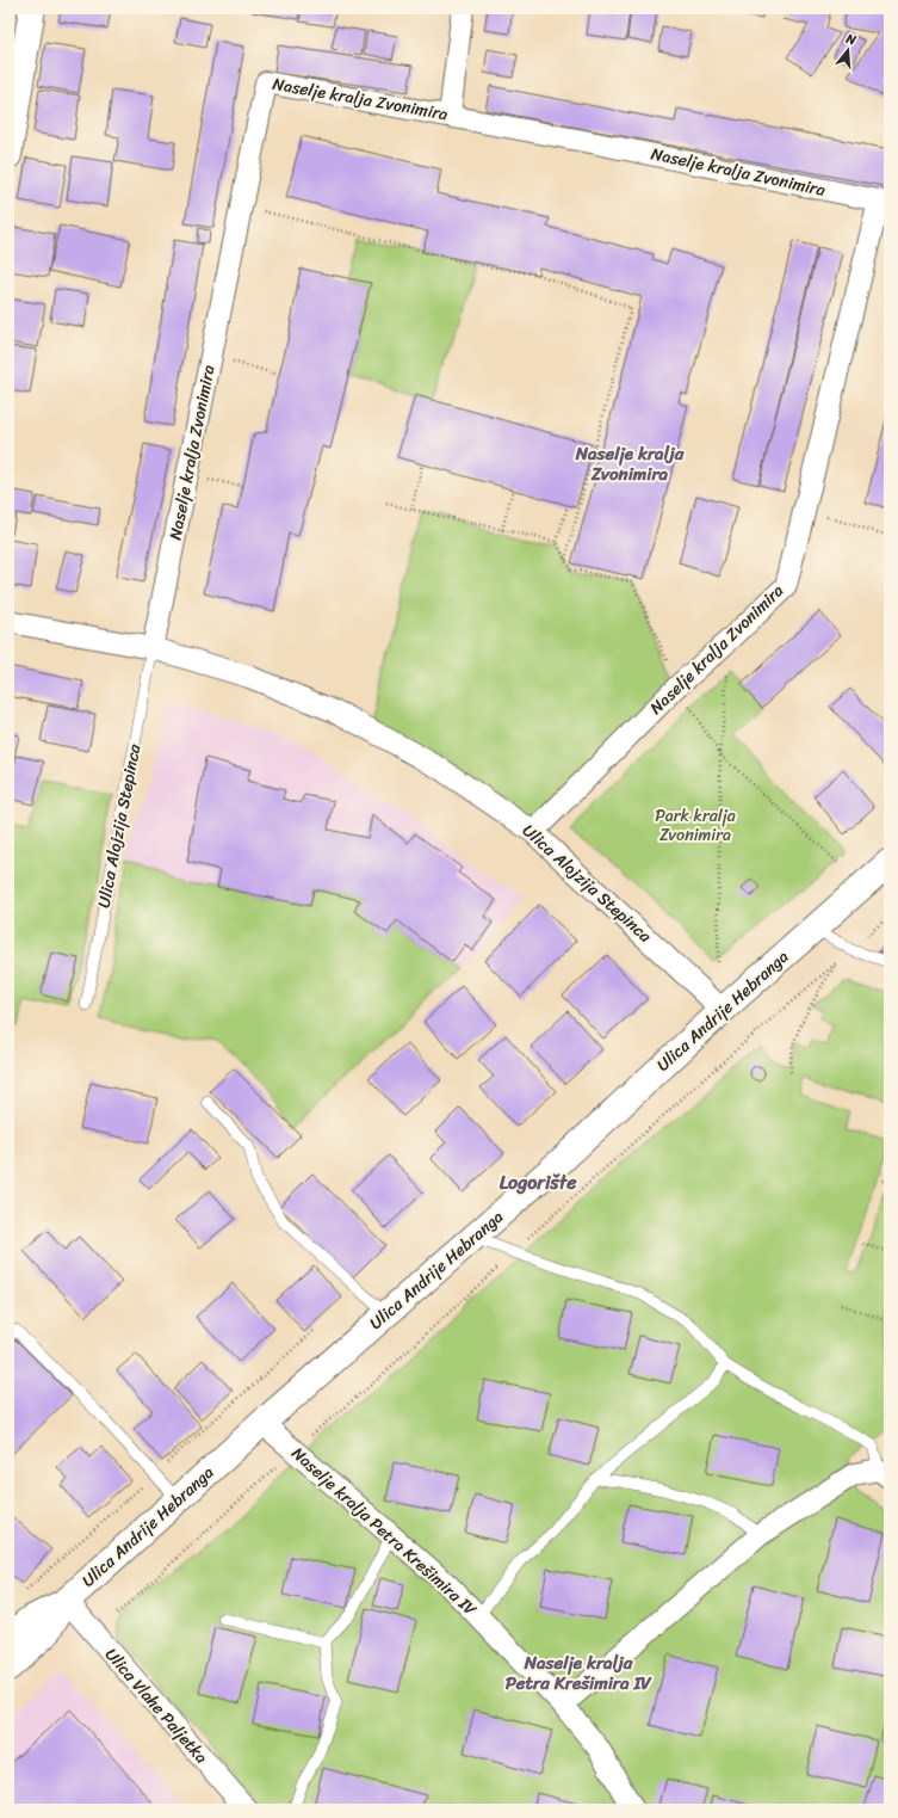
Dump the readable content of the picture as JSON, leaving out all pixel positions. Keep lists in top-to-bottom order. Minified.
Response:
{"streets":{"main road":["Ulica Andrije Hebranga"],"street":["Naselje kralja Zvonimira","Ulica Alojzija Stepinca","Naselje kralja Petra Krešimira IV","Ulica Vlahe Paljetka"]},"crossings":[["Naselje kralja Zvonimira","Ulica Alojzija Stepinca"],["Ulica Alojzija Stepinca","Ulica Andrije Hebranga"],["Ulica Andrije Hebranga","Naselje kralja Petra Krešimira IV"],["Ulica Andrije Hebranga","Ulica Vlahe Paljetka"]],"districts":["Naselje kralja Zvonimira","Logorište","Naselje kralja Petra Krešimira IV"],"parks":["Park kralja Zvonimira"],"north":"top"}
